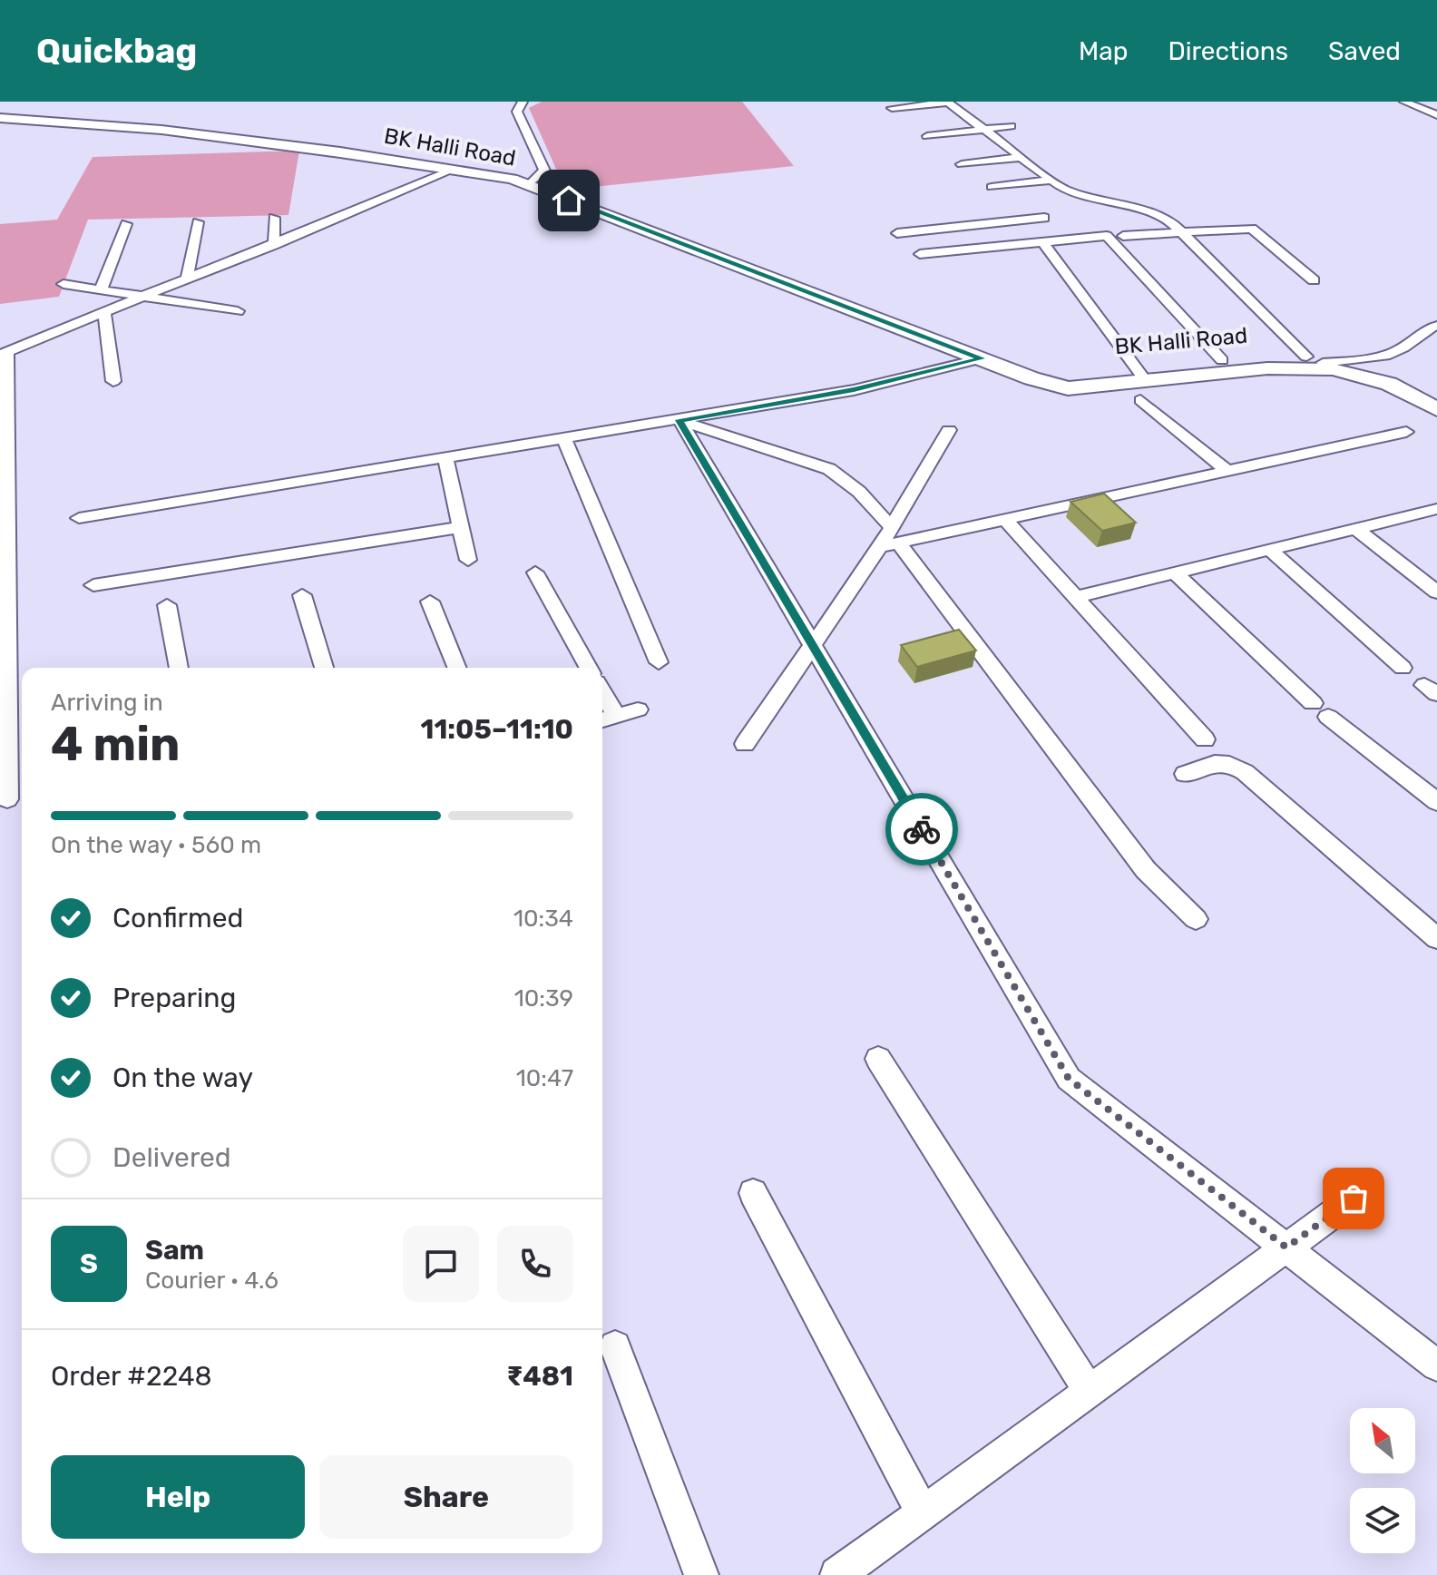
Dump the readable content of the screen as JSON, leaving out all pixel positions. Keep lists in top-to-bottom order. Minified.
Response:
{"streets":{"main road":["BK Halli Road"]},"north":"top left","page":{"header":"Quickbag","nav":["Map","Directions","Saved"],"heading":["4 min","Arriving in","11:05–11:10"],"panel":["Sam","Courier · 4.6","Order #2248","₹481"],"bar":"On the way · 560 m","list":[["Confirmed","10:34"],["Preparing","10:39"],["On the way","10:47"],"Delivered"],"round":"S","buttons":["Help","Share"]}}
